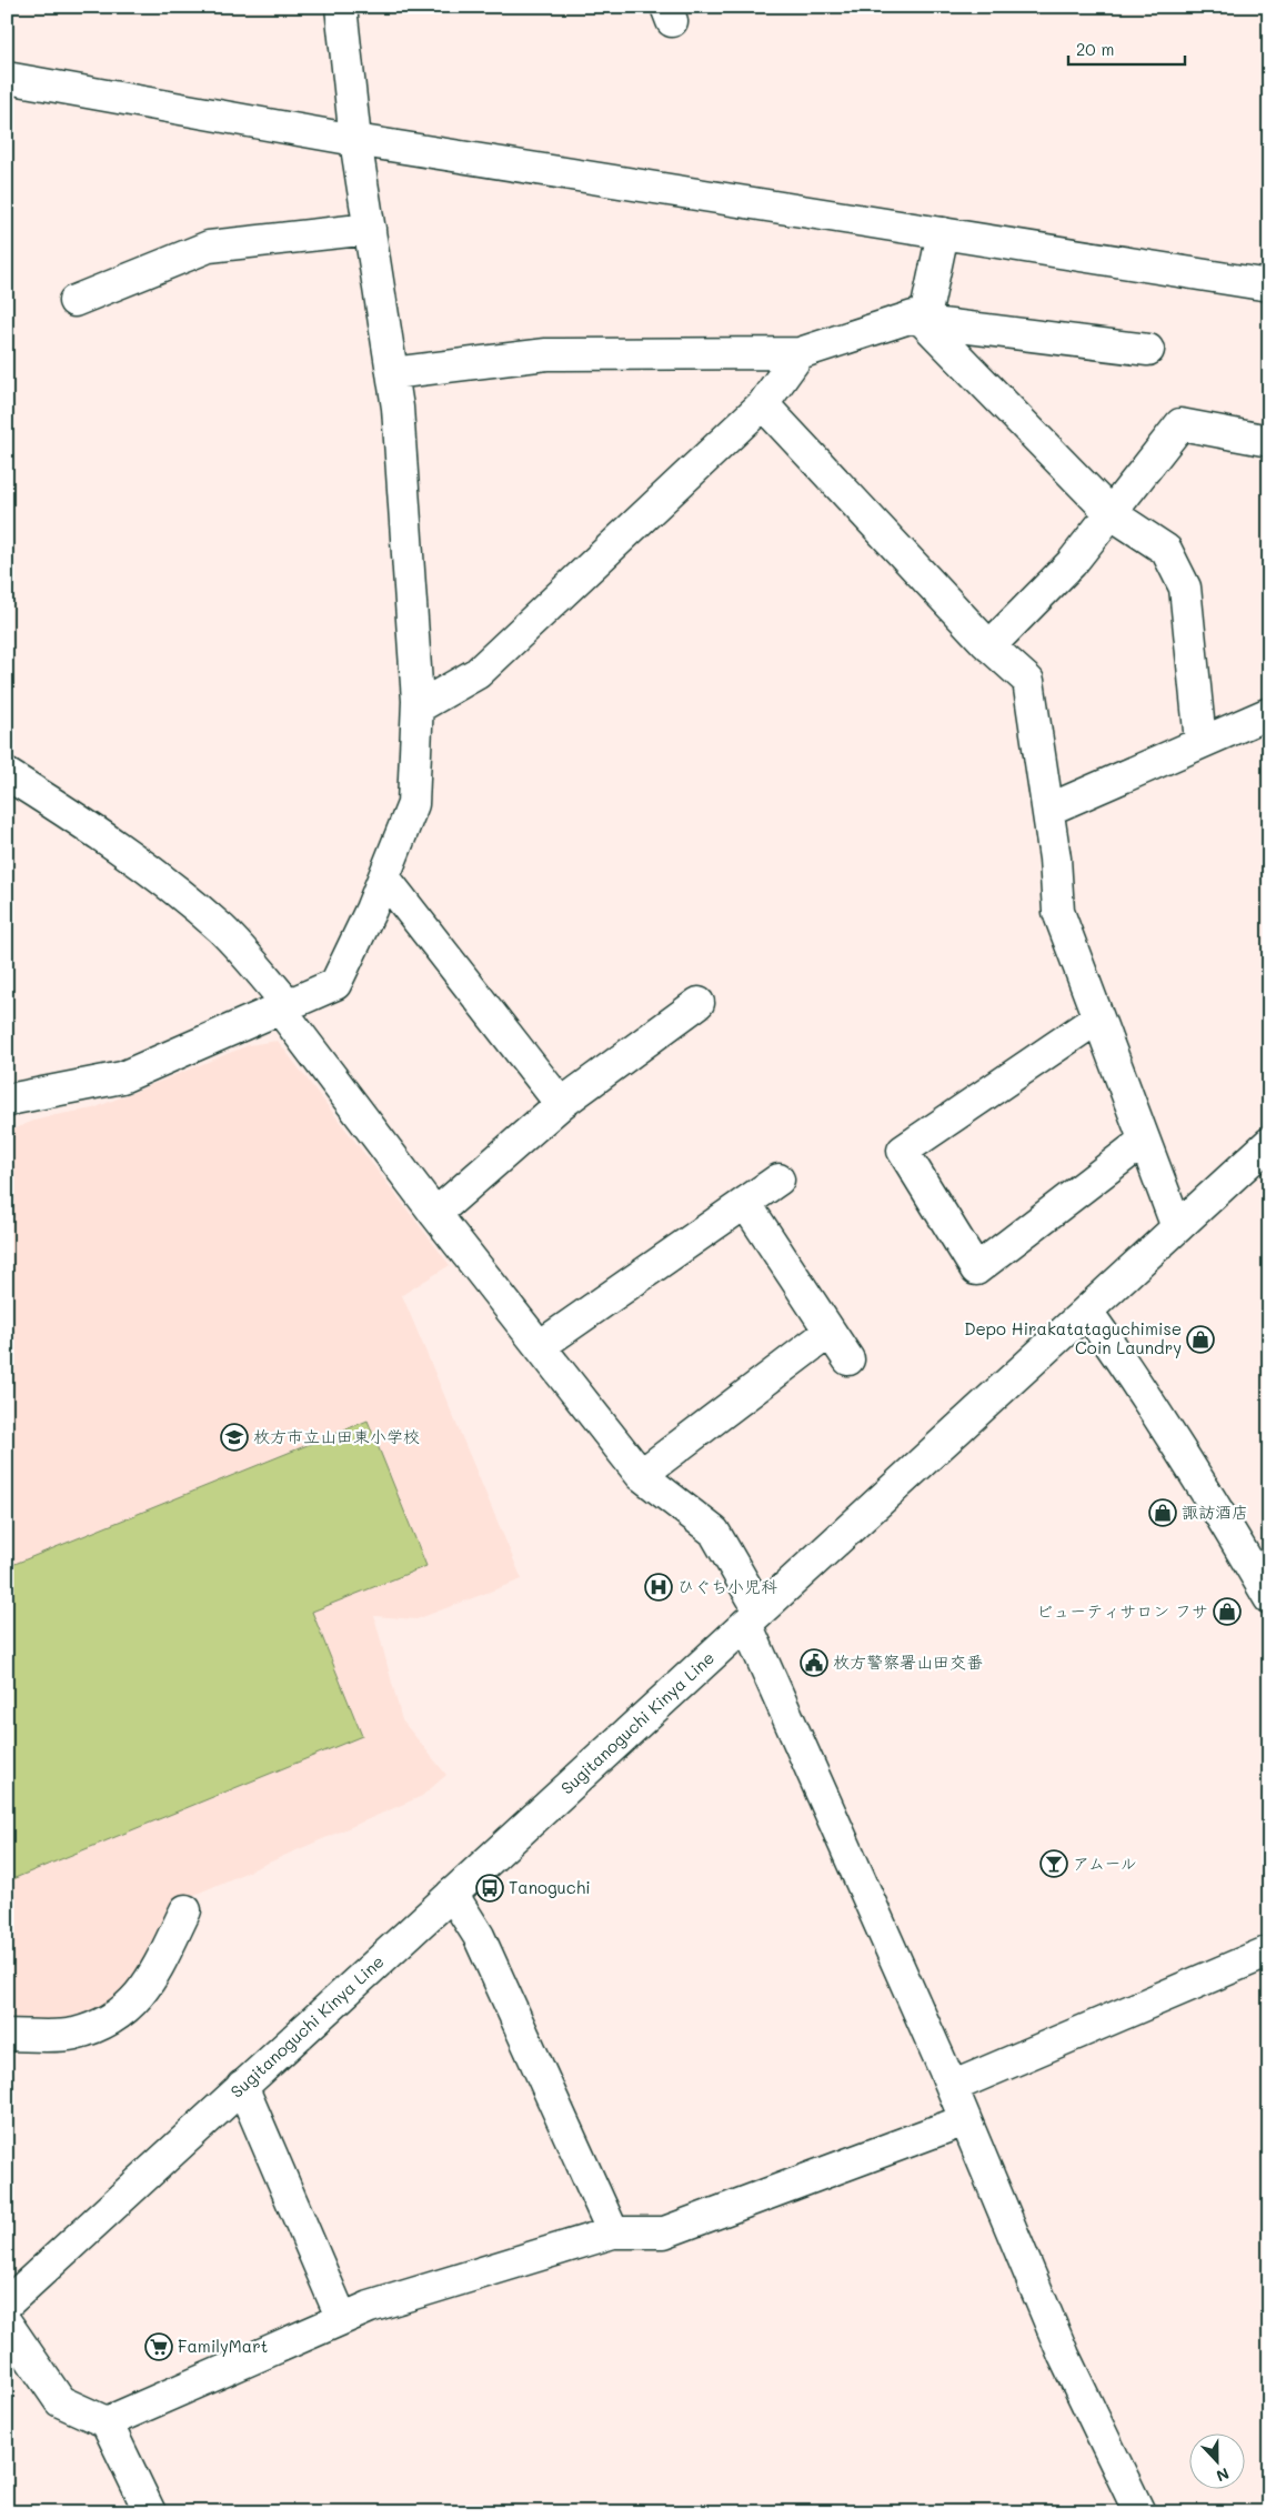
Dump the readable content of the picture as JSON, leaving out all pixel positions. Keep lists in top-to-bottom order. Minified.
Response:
{"streets":{"street":["Sugitanoguchi Kinya Line"]},"places":{"shop":["Depo Hirakatataguchimise Coin Laundry","諏訪酒店","ビューティサロン フサ"],"school or university":["枚方市立山田東小学校"],"hospital":["ひぐち小児科"],"public building":["枚方警察署山田交番"],"bar":["アムール"],"bus stop":["Tanoguchi"],"supermarket":["FamilyMart"]},"scale_bar":"20 m","north":"bottom"}
